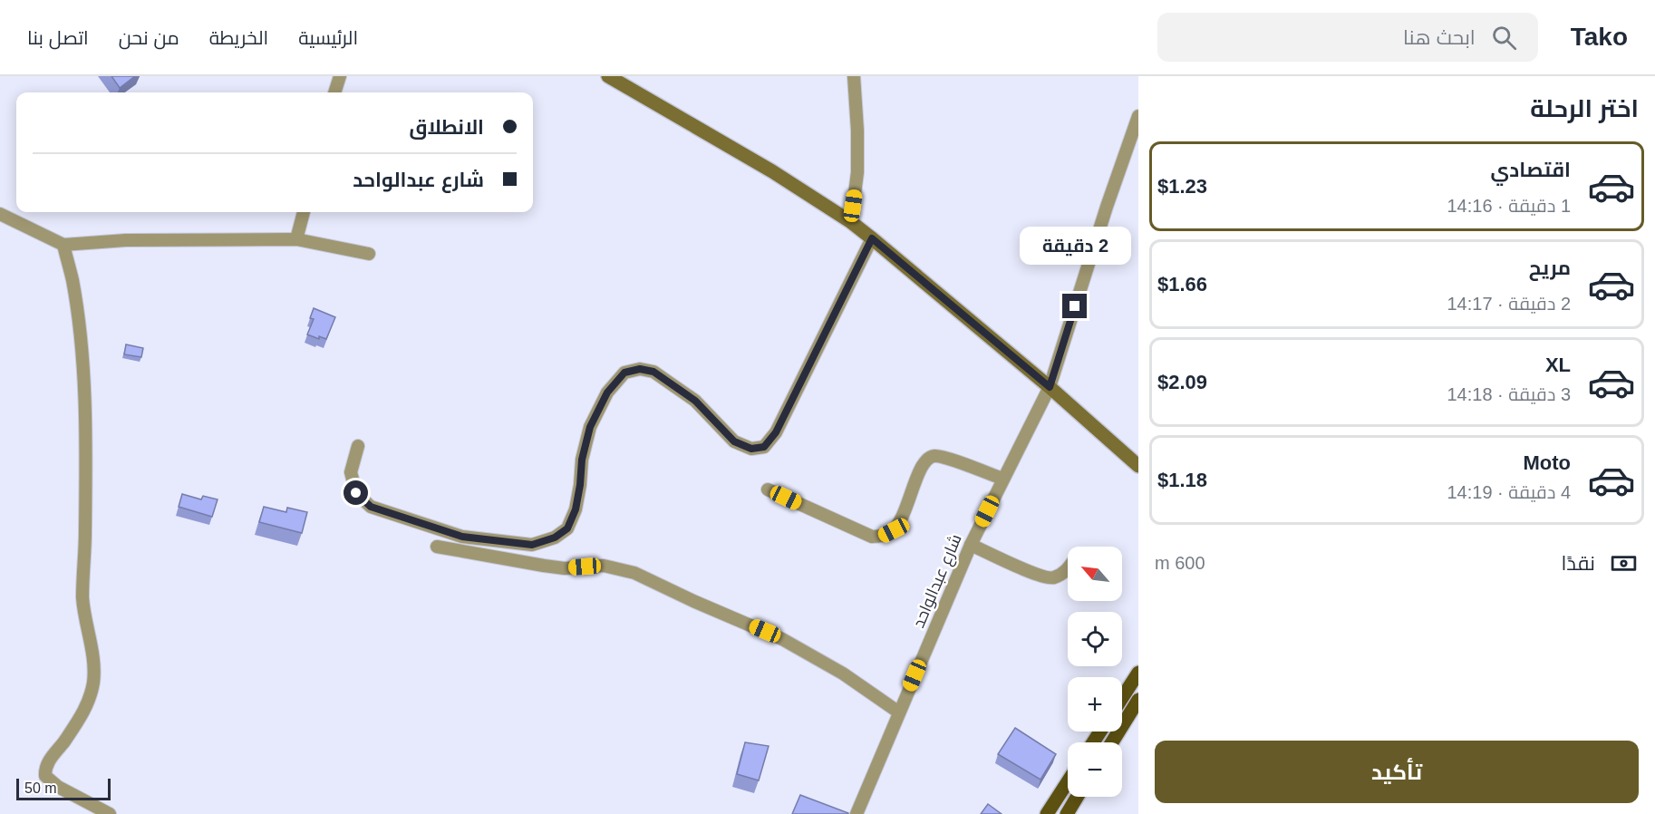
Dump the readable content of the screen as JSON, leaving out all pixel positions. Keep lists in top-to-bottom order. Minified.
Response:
{"streets":{"street":["شارع عبدالواحد"]},"scale_bar":"50 m","north":"top left","page":{"header":"Tako","search":"ابحث هنا","nav":["الرئيسية","الخريطة","من نحن","اتصل بنا"],"heading":"اختر الرحلة","banner":["الانطلاق","شارع عبدالواحد"],"list":[{"name":"اقتصادي","note":"1 دقيقة · 14:16","value":"$1.23"},{"name":"مريح","note":"2 دقيقة · 14:17","value":"$1.66"},{"name":"XL","note":"3 دقيقة · 14:18","value":"$2.09"},{"name":"Moto","note":"4 دقيقة · 14:19","value":"$1.18"}],"bubble":"2 دقيقة","pay":["نقدًا","600 m"],"map_buttons":["+","−"],"buttons":"تأكيد","scale":"50 m"}}
